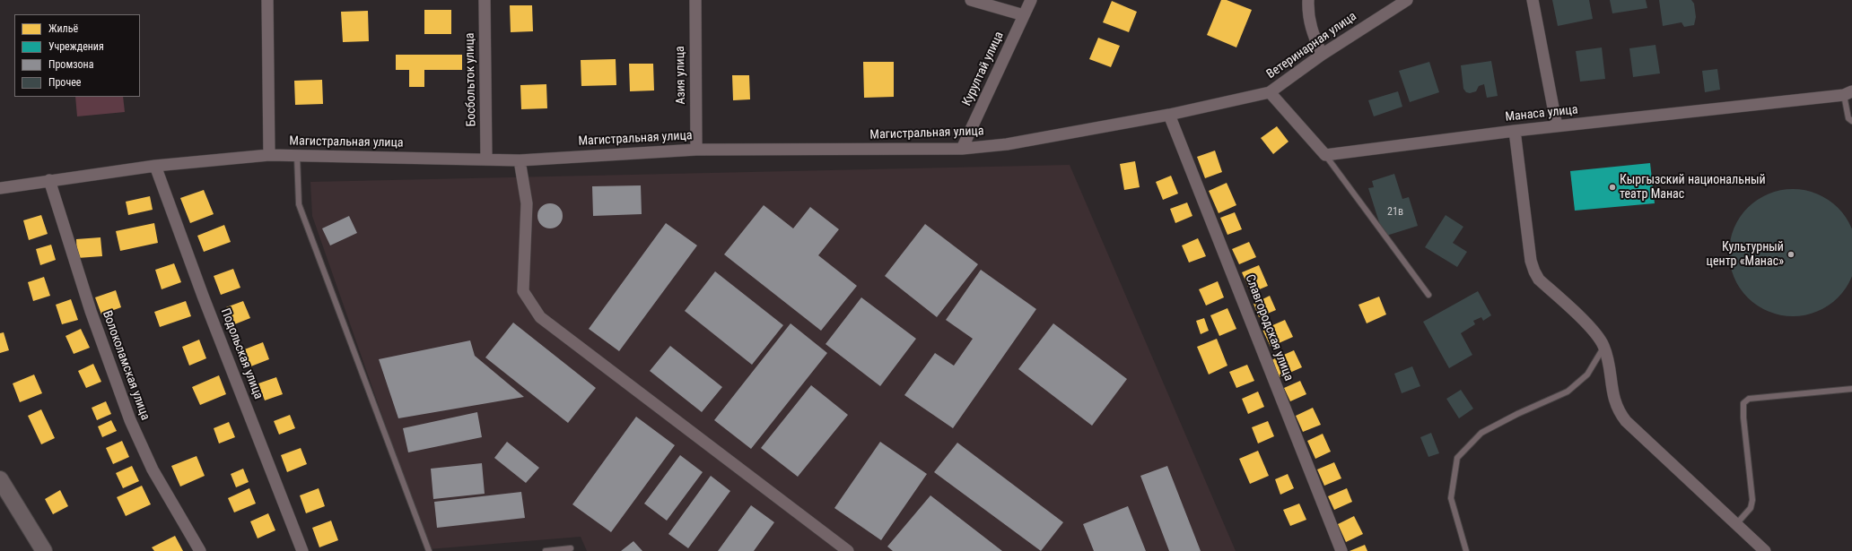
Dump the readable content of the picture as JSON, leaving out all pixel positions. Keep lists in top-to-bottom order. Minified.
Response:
{"streets":{"street":["Ветеринарная улица","Курултай улица","Азия улица","Босбольток улица","Манаса улица","Магистральная улица","Славгородская улица","Подольская улица","Волоколамская улица"]},"crossings":[["Ветеринарная улица","Магистральная улица"],["Курултай улица","Магистральная улица"],["Азия улица","Магистральная улица"],["Босбольток улица","Магистральная улица"],["Магистральная улица","Славгородская улица"],["Магистральная улица","Подольская улица"],["Магистральная улица","Волоколамская улица"]],"places":["Кыргызский национальный театр Манас","Культурный центр «Манас»"],"house_numbers":["21в"],"legend":["Жильё","Учреждения","Промзона","Прочее"]}
